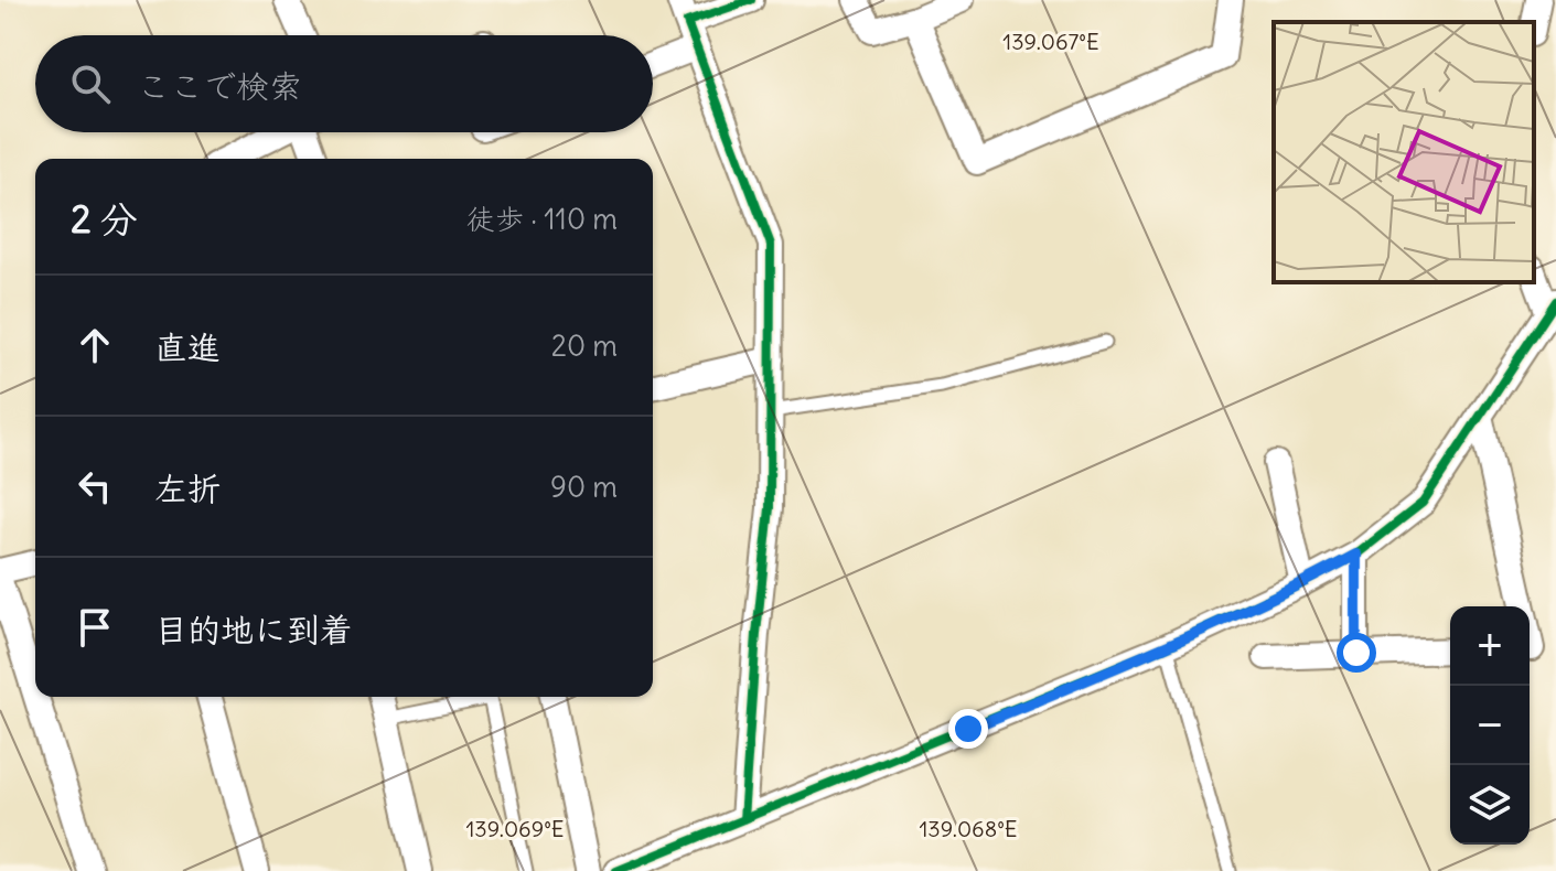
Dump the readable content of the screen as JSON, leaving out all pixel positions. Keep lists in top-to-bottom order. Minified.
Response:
{"page":{"search":"ここで検索","heading":["2 分","徒歩 · 110 m"],"list":[["直進","20 m"],["左折","90 m"],"目的地に到着"],"map_buttons":["+","−"]},"coordinates":["139.067°E","139.069°E","139.068°E"]}
